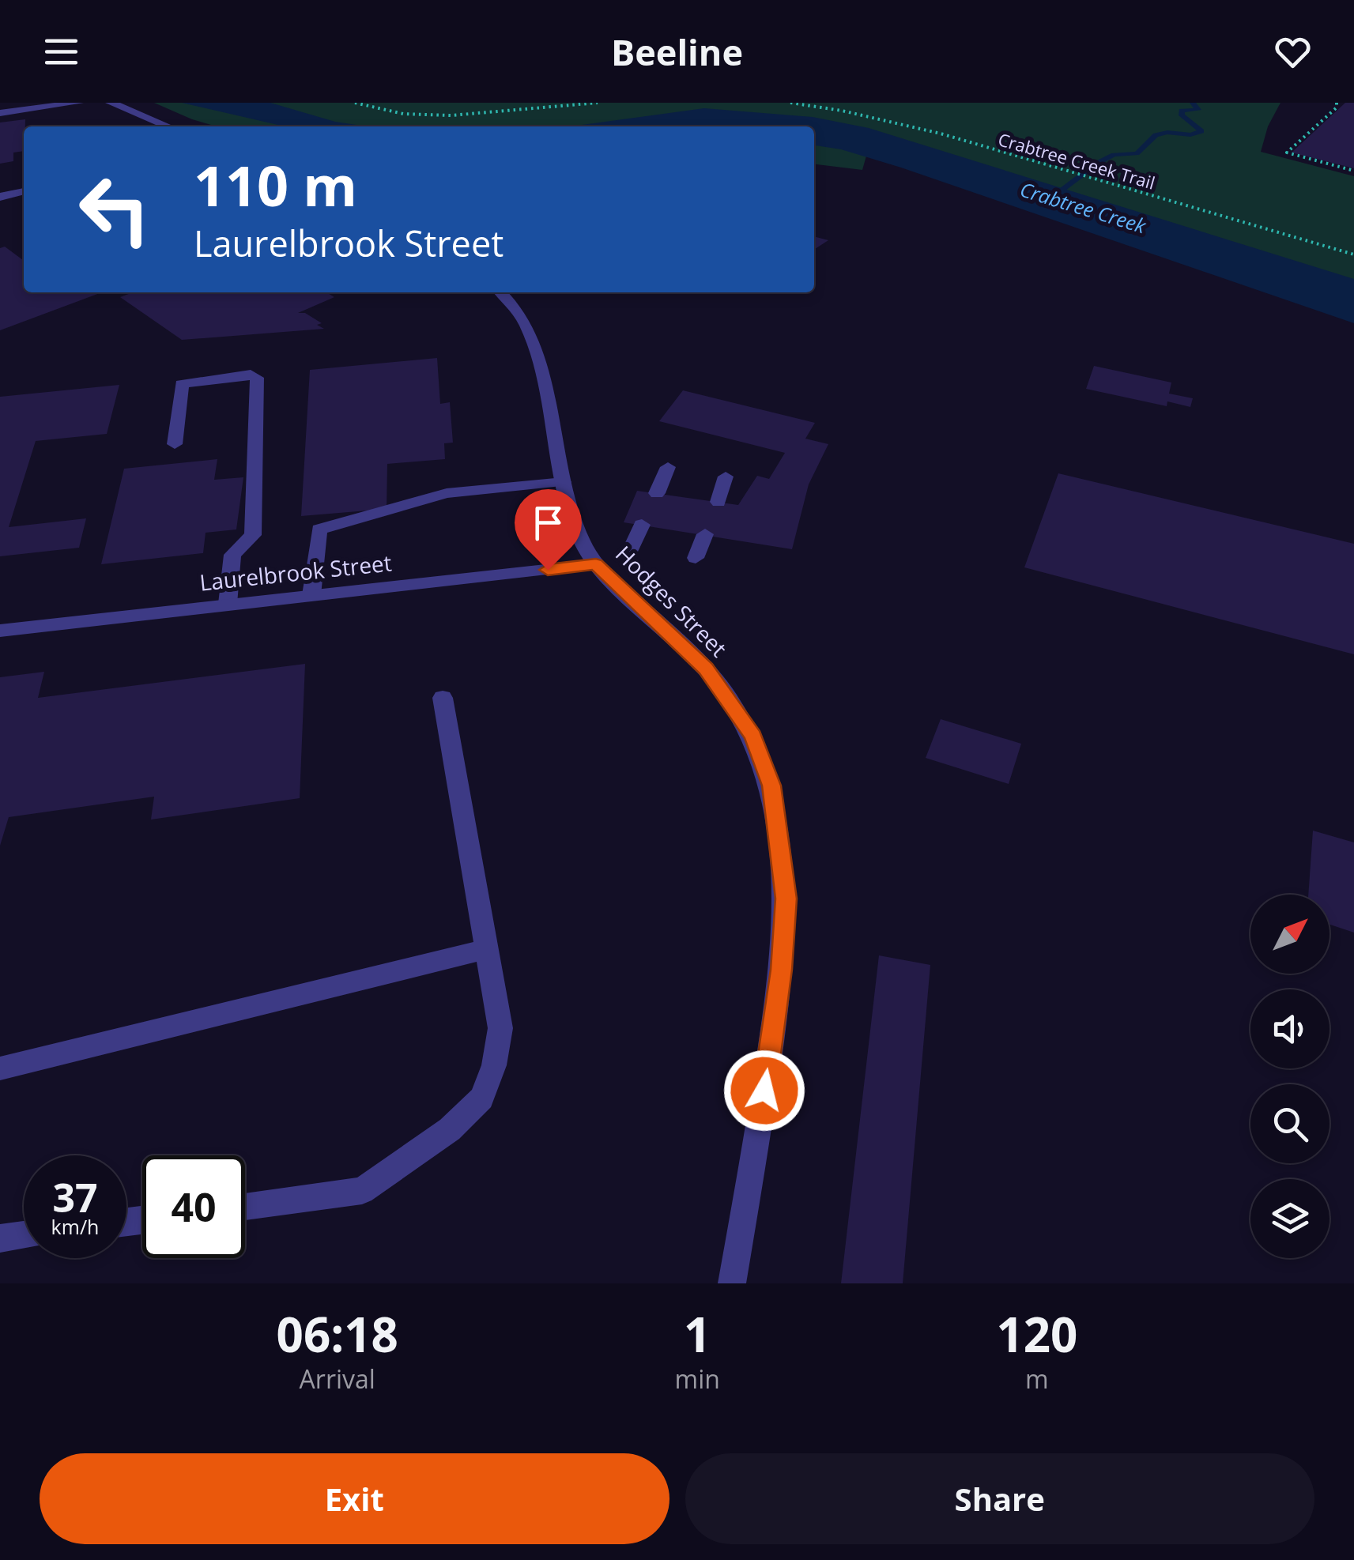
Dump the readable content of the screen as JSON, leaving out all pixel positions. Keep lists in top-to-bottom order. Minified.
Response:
{"streets":{"street":["Laurelbrook Street","Hodges Street"],"path":["Crabtree Creek Trail"]},"crossings":[["Laurelbrook Street","Hodges Street"]],"water":["Crabtree Creek"],"north":"top right","page":{"header":"Beeline","turn":["110 m","Laurelbrook Street"],"speed":"37 km/h","limit":"40","eta":["06:18","Arrival","1","min","120","m"],"buttons":["Exit","Share"]}}
